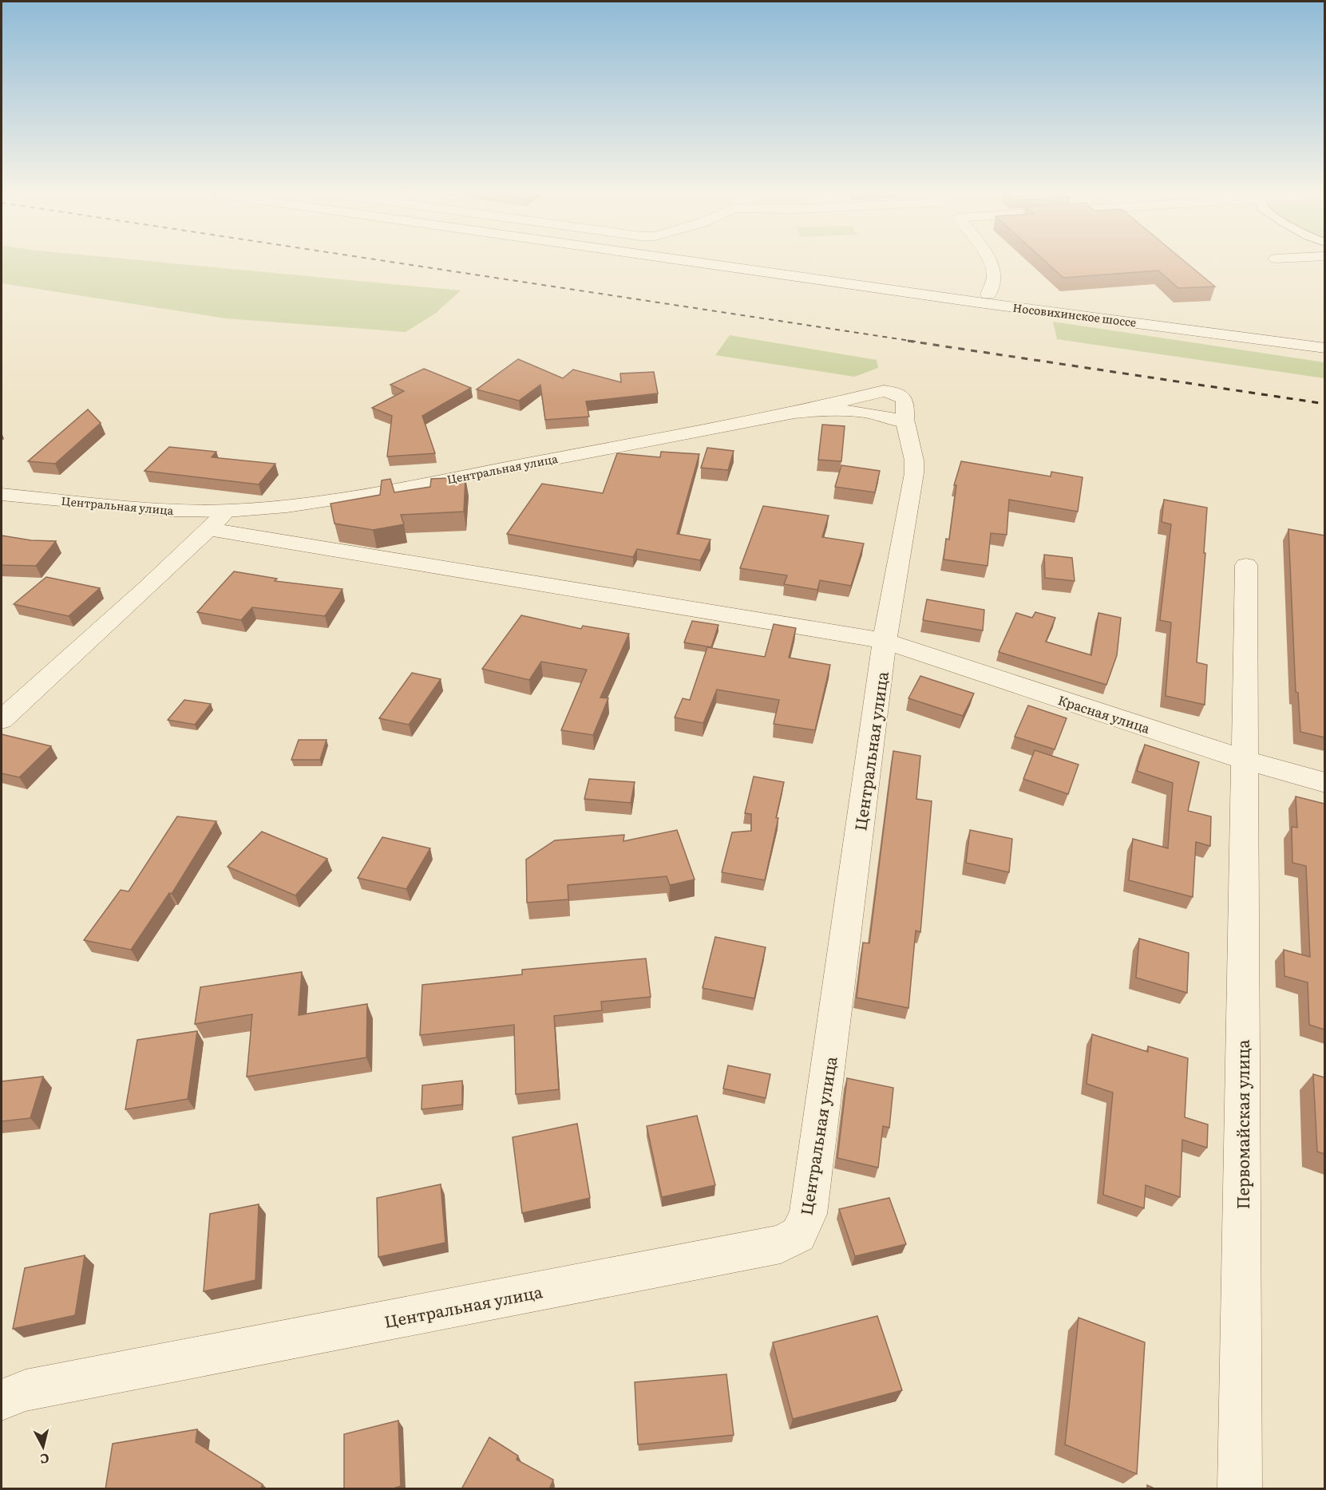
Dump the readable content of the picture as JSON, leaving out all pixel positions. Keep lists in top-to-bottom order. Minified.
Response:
{"streets":{"street":["Носовихинское шоссе","Центральная улица","Красная улица","Первомайская улица"]},"crossings":[["Центральная улица","Красная улица"],["Красная улица","Первомайская улица"]],"north":"bottom"}
